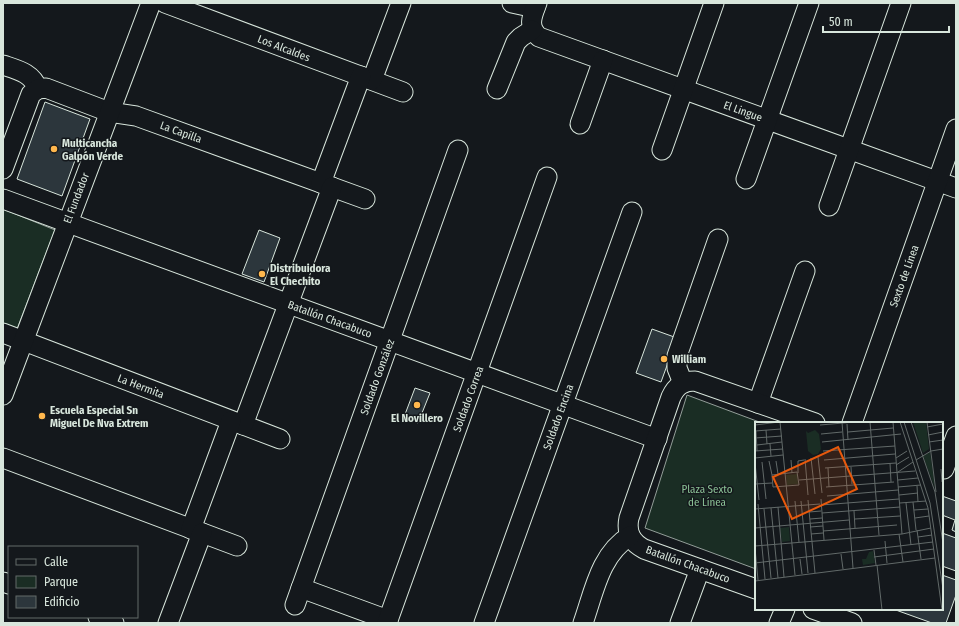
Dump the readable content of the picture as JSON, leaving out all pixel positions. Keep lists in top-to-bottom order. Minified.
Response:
{"streets":{"street":["Los Alcaldes","El Lingue","La Capilla","El Fundador","Sexto de Línea","Batallón Chacabuco","Soldado González","La Hermita","Soldado Correa","Soldado Encina"]},"crossings":[["El Lingue","Sexto de Línea"],["La Capilla","El Fundador"],["El Fundador","Batallón Chacabuco"],["El Fundador","La Hermita"],["Batallón Chacabuco","Soldado González"],["Batallón Chacabuco","Soldado Correa"],["Batallón Chacabuco","Soldado Encina"],["Soldado González","Soldado Correa"]],"parks":["Plaza Sexto de Línea"],"places":["Multicancha Galpón Verde","Distribuidora El Chechito","William","El Novillero","Escuela Especial Sn Miguel De Nva Extrem"],"legend":["Calle","Parque","Edificio"],"scale_bar":"50 m"}
